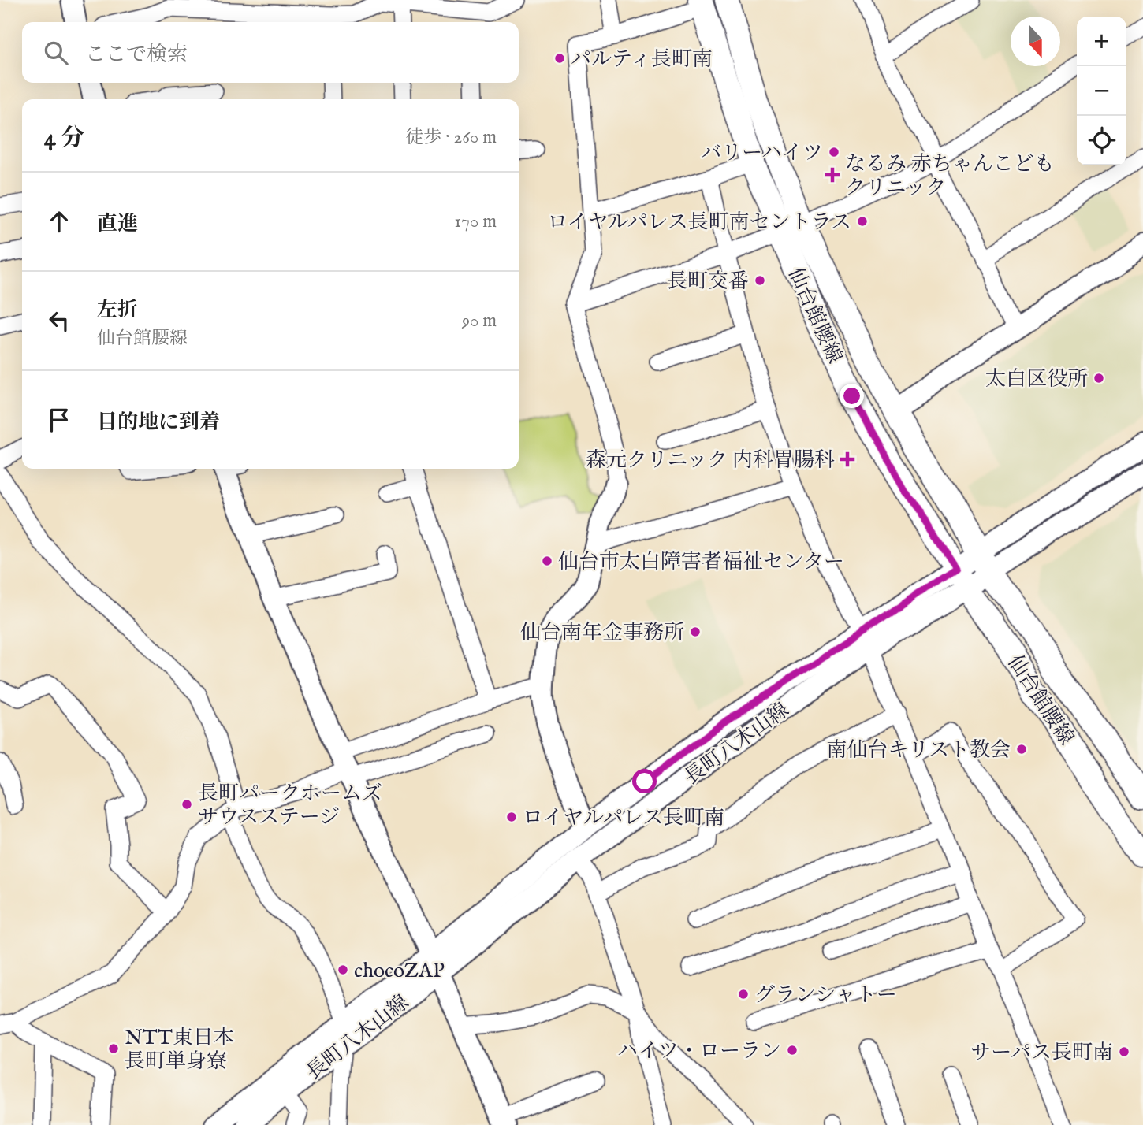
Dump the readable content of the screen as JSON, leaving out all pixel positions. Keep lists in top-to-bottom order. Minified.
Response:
{"streets":{"main road":["仙台館腰線"],"street":["長町八木山線"]},"places":{"other":["パルティ長町南","バリーハイツ","ロイヤルパレス長町南セントラス","長町交番","太白区役所","仙台市太白障害者福祉センター","仙台南年金事務所","南仙台キリスト教会","長町パークホームズ サウスステージ","ロイヤルパレス長町南","chocoZAP","グランシャトー","NTT東日本 長町単身寮","ハイツ・ローラン","サーパス長町南"],"health":["なるみ 赤ちゃんこども クリニック","森元クリニック 内科胃腸科"]},"north":"bottom","page":{"map_buttons":["+","−"],"search":"ここで検索","heading":["4 分","徒歩 · 260 m"],"list":[["直進","170 m"],["左折","仙台館腰線","90 m"],"目的地に到着"]}}
